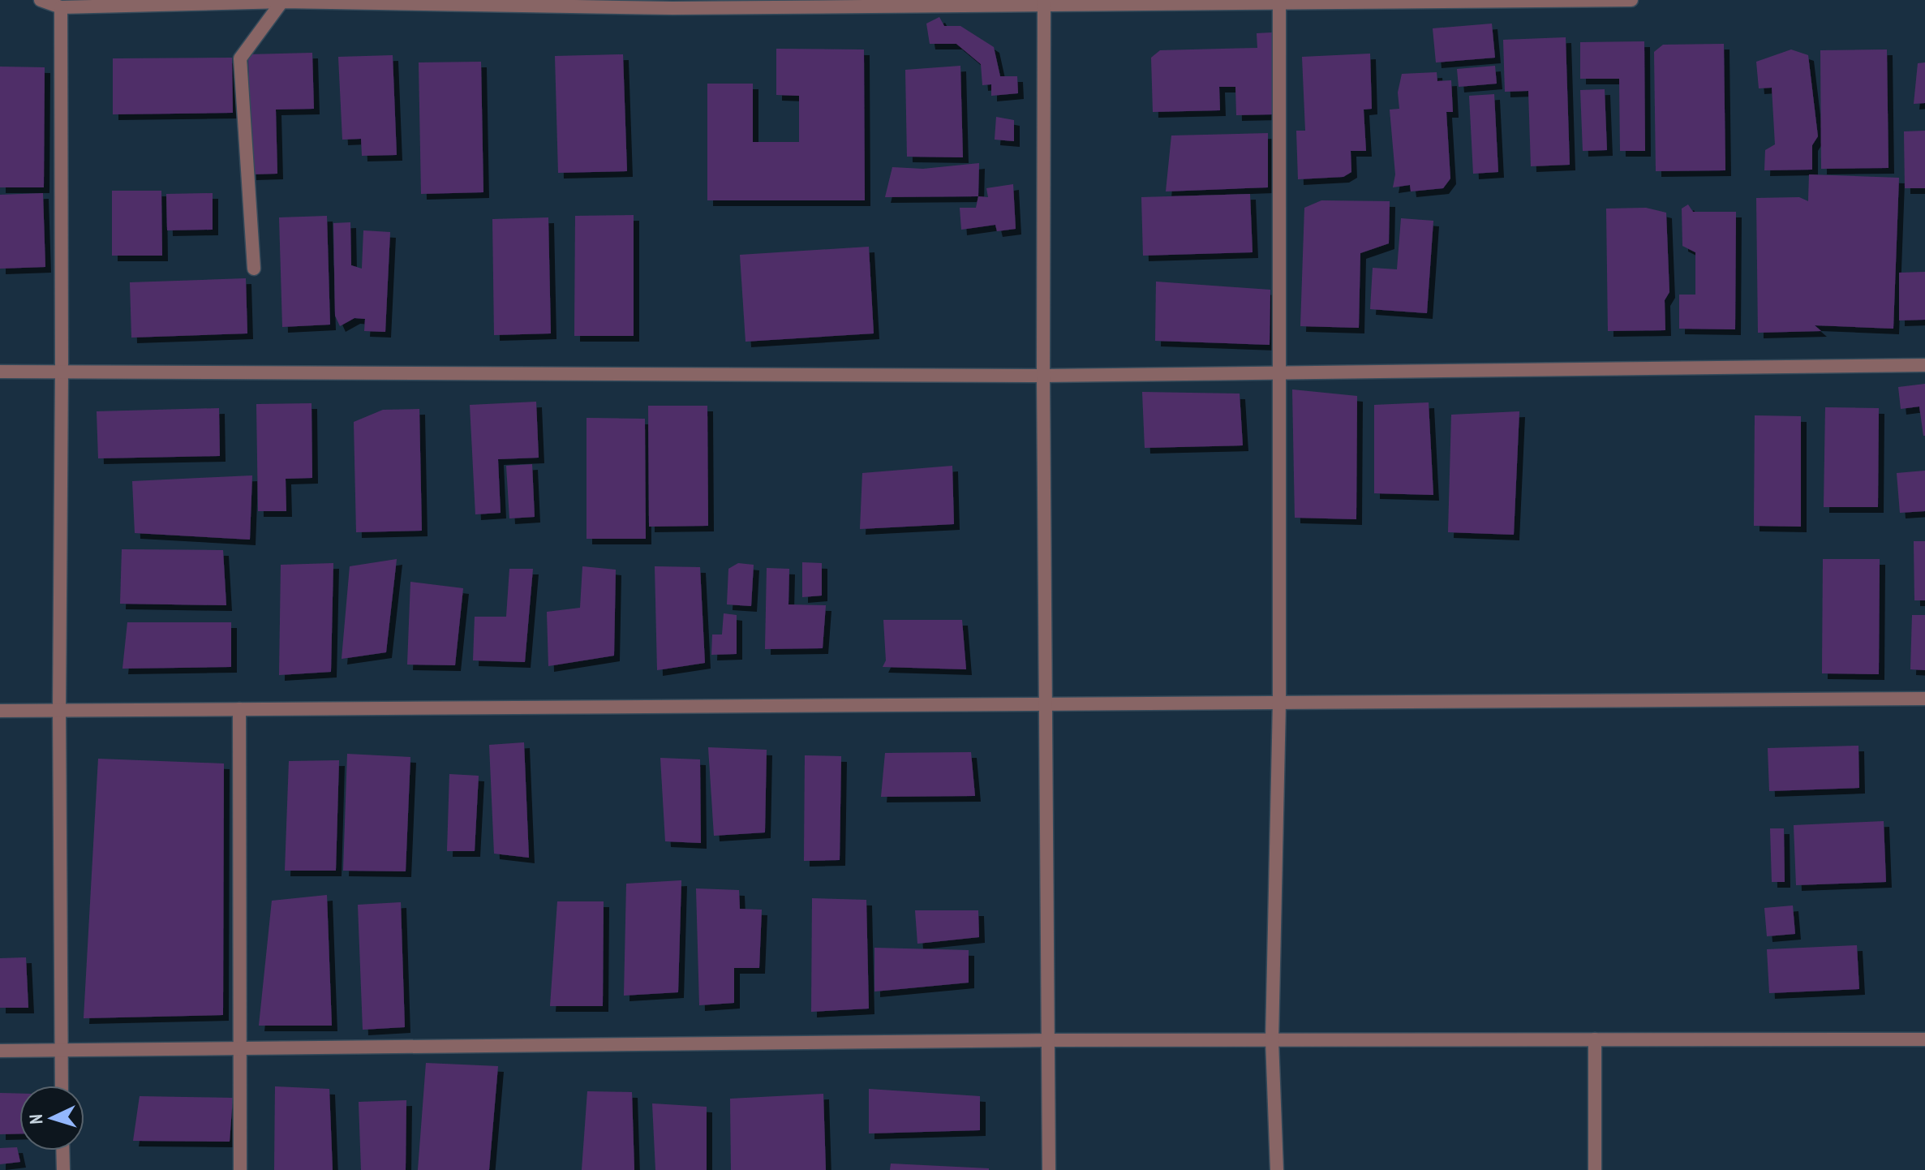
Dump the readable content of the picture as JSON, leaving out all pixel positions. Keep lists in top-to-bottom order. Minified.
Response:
{"north":"left"}
